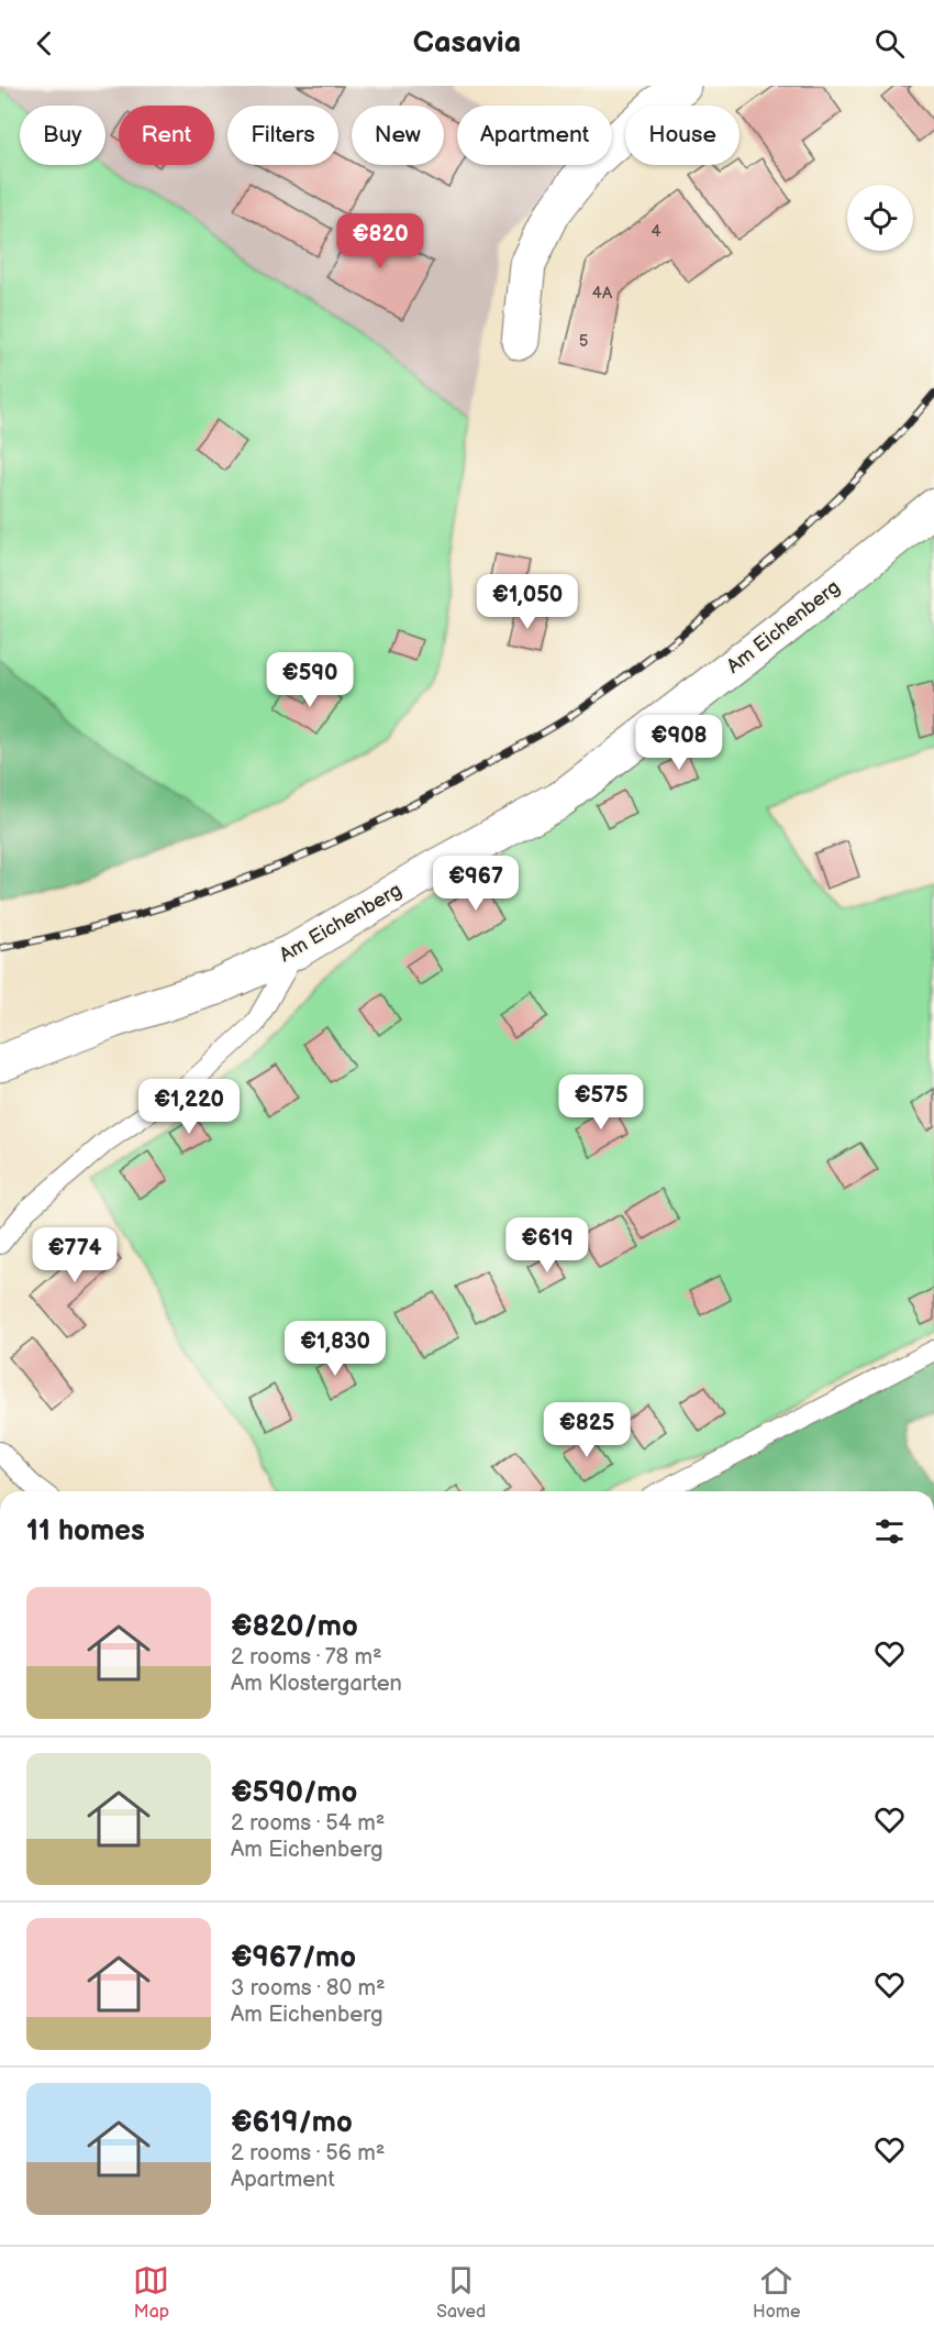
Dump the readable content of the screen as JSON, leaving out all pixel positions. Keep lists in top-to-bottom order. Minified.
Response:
{"streets":{"street":["Am Eichenberg"]},"house_numbers":["4","4A","5"],"page":{"header":"Casavia","chip":["Buy","Rent","Filters","New","Apartment","House"],"price":["€820","€1,050","€590","€908","€967","€575","€1,220","€619","€774","€1,830","€825"],"heading":"11 homes","list":[{"name":"€820/mo","note":"2 rooms · 78 m² · Am Klostergarten"},{"name":"€590/mo","note":"2 rooms · 54 m² · Am Eichenberg"},{"name":"€967/mo","note":"3 rooms · 80 m² · Am Eichenberg"},{"name":"€619/mo","note":"2 rooms · 56 m² · Apartment"}],"tabs":["Map","Saved","Home"]}}
